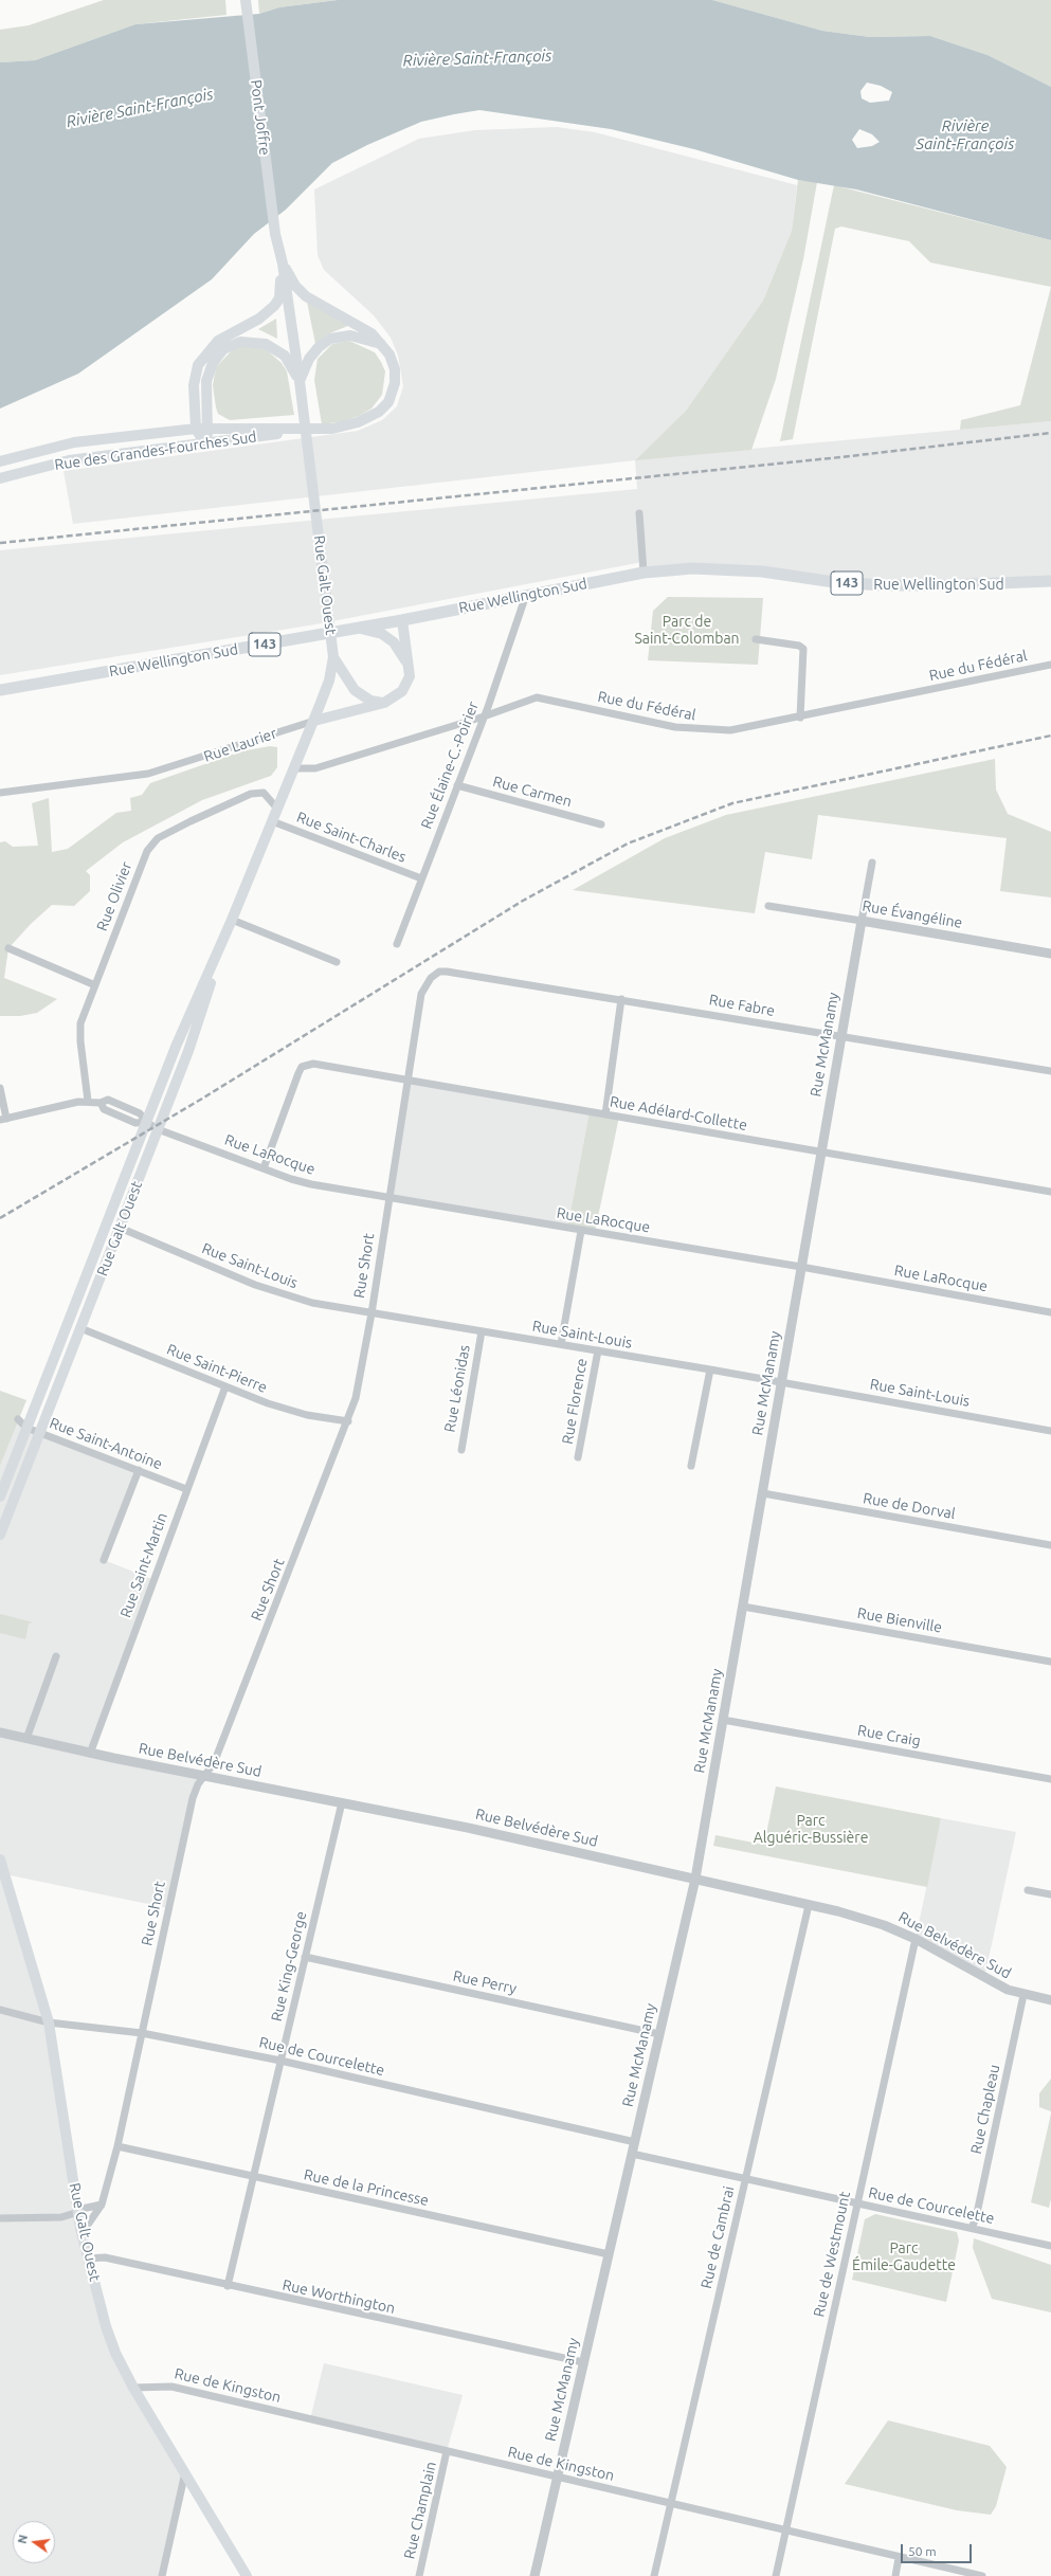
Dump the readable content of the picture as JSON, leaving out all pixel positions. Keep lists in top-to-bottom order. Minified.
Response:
{"streets":{"main road":["Pont Joffre","Rue des Grandes-Fourches Sud","143","Rue Wellington Sud","Rue Galt Ouest","Rue Laurier"],"street":["Rue du Fédéral","Rue Élaine-C.-Poirier","Rue Carmen","Rue Saint-Charles","Rue Olivier","Rue Évangéline","Rue Fabre","Rue McManamy","Rue Adélard-Collette","Rue LaRocque","Rue Saint-Louis","Rue Short","Rue Saint-Pierre","Rue Léonidas","Rue Florence","Rue Saint-Antoine","Rue de Dorval","Rue Saint-Martin","Rue Bienville","Rue Craig","Rue Belvédère Sud","Rue King-George","Rue Perry","Rue de Courcelette","Rue Chapleau","Rue de la Princesse","Rue de Cambrai","Rue de Westmount","Rue Worthington","Rue de Kingston","Rue Champlain"]},"crossings":[["Pont Joffre","Rue Galt Ouest"],["Rue des Grandes-Fourches Sud","Rue Galt Ouest"],["Rue Wellington Sud","Rue Laurier"],["Rue Wellington Sud","Rue Élaine-C.-Poirier"],["Rue Galt Ouest","Rue du Fédéral"],["Rue Galt Ouest","Rue Laurier"],["Rue Galt Ouest","Rue Saint-Charles"],["Rue Galt Ouest","Rue Olivier"],["Rue Galt Ouest","Rue LaRocque"],["Rue Galt Ouest","Rue Saint-Louis"],["Rue Galt Ouest","Rue Short"],["Rue Galt Ouest","Rue Saint-Pierre"],["Rue Galt Ouest","Rue Saint-Antoine"],["Rue Galt Ouest","Rue de Courcelette"],["Rue Galt Ouest","Rue Worthington"],["Rue Galt Ouest","Rue de Kingston"],["Rue du Fédéral","Rue Élaine-C.-Poirier"],["Rue Élaine-C.-Poirier","Rue Carmen"],["Rue Élaine-C.-Poirier","Rue Saint-Charles"],["Rue Olivier","Rue LaRocque"],["Rue Évangéline","Rue McManamy"],["Rue Fabre","Rue McManamy"],["Rue Fabre","Rue Short"],["Rue McManamy","Rue Adélard-Collette"],["Rue McManamy","Rue LaRocque"],["Rue McManamy","Rue Saint-Louis"],["Rue McManamy","Rue de Dorval"],["Rue McManamy","Rue Bienville"],["Rue McManamy","Rue Craig"],["Rue McManamy","Rue Belvédère Sud"],["Rue McManamy","Rue Perry"],["Rue McManamy","Rue de Courcelette"],["Rue McManamy","Rue de la Princesse"],["Rue McManamy","Rue Worthington"],["Rue McManamy","Rue de Kingston"],["Rue Adélard-Collette","Rue LaRocque"],["Rue Adélard-Collette","Rue Short"],["Rue LaRocque","Rue Short"],["Rue Saint-Louis","Rue Short"],["Rue Saint-Louis","Rue Léonidas"],["Rue Saint-Louis","Rue Florence"],["Rue Short","Rue Saint-Pierre"],["Rue Short","Rue Belvédère Sud"],["Rue Short","Rue de Courcelette"],["Rue Short","Rue de la Princesse"],["Rue Saint-Pierre","Rue Saint-Martin"],["Rue Saint-Antoine","Rue Saint-Martin"],["Rue Saint-Martin","Rue Belvédère Sud"],["Rue Belvédère Sud","Rue King-George"],["Rue Belvédère Sud","Rue Chapleau"],["Rue Belvédère Sud","Rue de Cambrai"],["Rue Belvédère Sud","Rue de Westmount"],["Rue King-George","Rue Perry"],["Rue King-George","Rue de Courcelette"],["Rue King-George","Rue de la Princesse"],["Rue King-George","Rue Worthington"],["Rue de Courcelette","Rue Chapleau"],["Rue de Courcelette","Rue de Cambrai"],["Rue de Courcelette","Rue de Westmount"],["Rue de Cambrai","Rue de Kingston"],["Rue de Westmount","Rue de Kingston"],["Rue de Kingston","Rue Champlain"]],"water":["Rivière Saint-François"],"parks":["Parc de Saint-Colomban","Parc Alguéric-Bussière","Parc Émile-Gaudette"],"scale_bar":"50 m","north":"left"}
